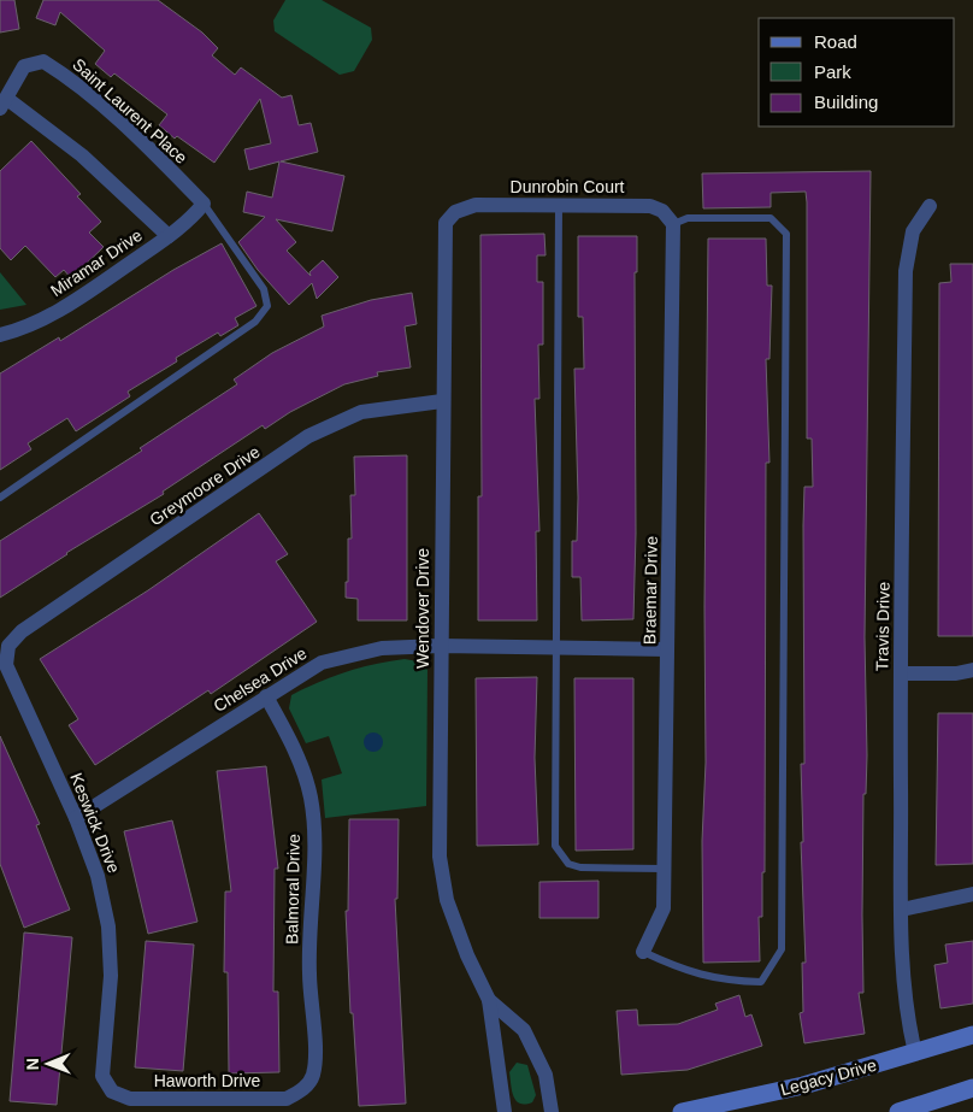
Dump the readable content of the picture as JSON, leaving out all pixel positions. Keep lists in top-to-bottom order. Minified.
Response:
{"streets":{"main road":["Legacy Drive"],"street":["Saint Laurent Place","Dunrobin Court","Miramar Drive","Greymoore Drive","Braemar Drive","Wendover Drive","Travis Drive","Chelsea Drive","Keswick Drive","Balmoral Drive","Haworth Drive"]},"crossings":[["Saint Laurent Place","Miramar Drive"],["Dunrobin Court","Braemar Drive"],["Dunrobin Court","Wendover Drive"],["Greymoore Drive","Wendover Drive"],["Greymoore Drive","Keswick Drive"],["Braemar Drive","Chelsea Drive"],["Wendover Drive","Chelsea Drive"],["Travis Drive","Legacy Drive"],["Chelsea Drive","Keswick Drive"],["Chelsea Drive","Balmoral Drive"],["Keswick Drive","Haworth Drive"],["Balmoral Drive","Haworth Drive"]],"legend":["Road","Park","Building"],"north":"left"}
